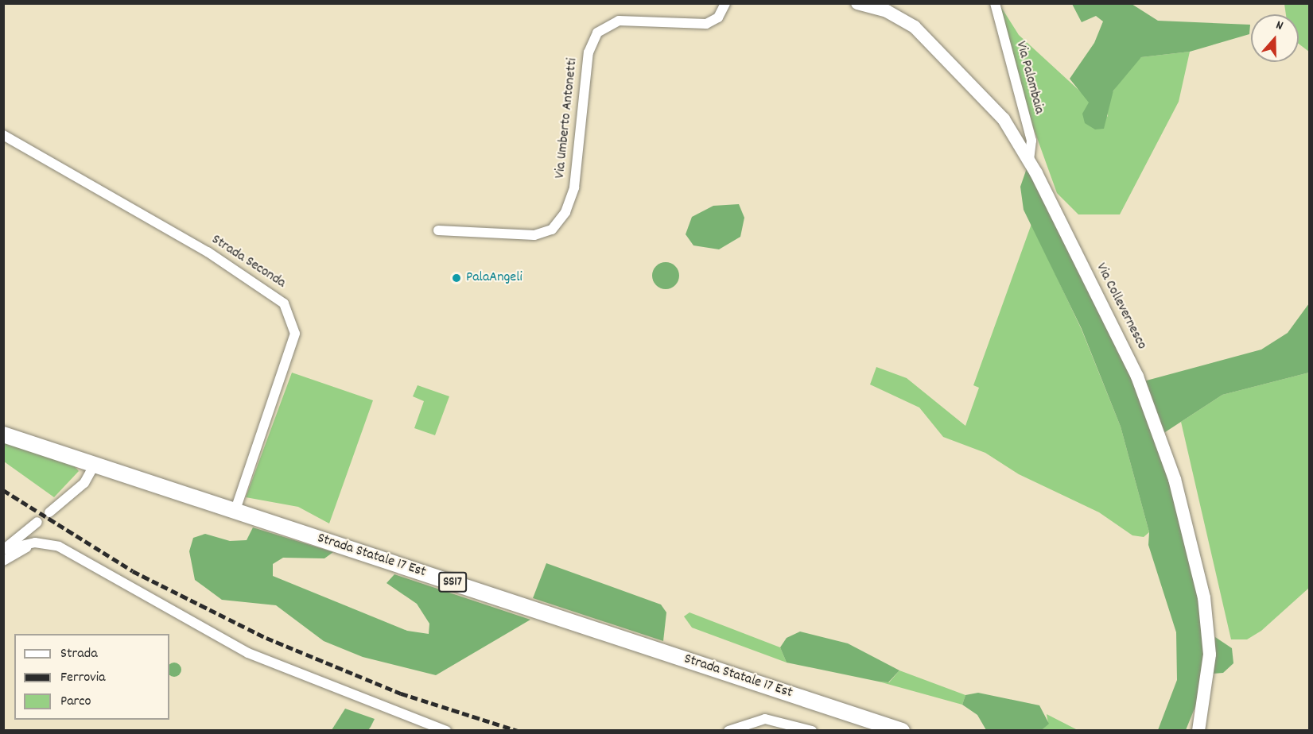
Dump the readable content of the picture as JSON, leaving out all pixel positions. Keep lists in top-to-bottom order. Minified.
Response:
{"streets":{"main road":["Strada Statale 17 Est","SS17"],"street":["Via Palombaia","Via Umberto Antonetti","Strada Seconda","Via Collevernesco"]},"crossings":[["Via Palombaia","Via Collevernesco"],["Strada Seconda","Strada Statale 17 Est"]],"places":["PalaAngeli"],"legend":["Strada","Ferrovia","Parco"],"north":"top"}
